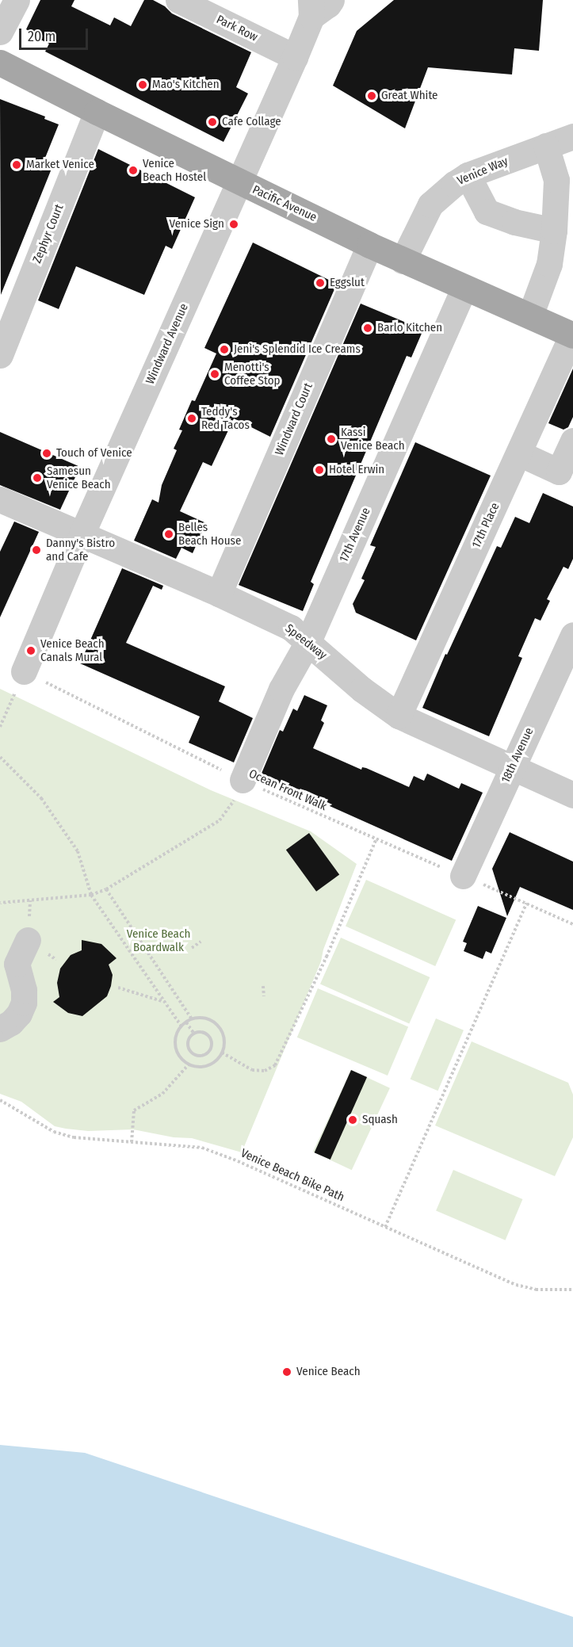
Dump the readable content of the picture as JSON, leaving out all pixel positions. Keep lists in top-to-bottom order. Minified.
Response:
{"streets":{"main road":["Pacific Avenue"],"street":["Park Row","Venice Way","Zephyr Court","Windward Avenue","Windward Court","17th Place","17th Avenue","Speedway","18th Avenue"],"path":["Ocean Front Walk","Venice Beach Bike Path"]},"crossings":[["Park Row","Windward Avenue"],["Venice Way","Pacific Avenue"],["Pacific Avenue","Zephyr Court"],["Pacific Avenue","Windward Avenue"],["Pacific Avenue","Windward Court"],["Pacific Avenue","17th Place"],["Pacific Avenue","17th Avenue"],["Windward Avenue","Speedway"],["Windward Avenue","Ocean Front Walk"],["Windward Court","Speedway"],["17th Place","Speedway"],["17th Avenue","Speedway"],["17th Avenue","Ocean Front Walk"],["Speedway","18th Avenue"],["18th Avenue","Ocean Front Walk"]],"parks":["Venice Beach Boardwalk"],"places":["Mao's Kitchen","Great White","Cafe Collage","Market Venice","Venice Beach Hostel","Venice Sign","Eggslut","Barlo Kitchen","Jeni's Splendid Ice Creams","Menotti's Coffee Stop","Teddy's Red Tacos","Kassi Venice Beach","Touch of Venice","Hotel Erwin","Samesun Venice Beach","Belles Beach House","Danny's Bistro and Cafe","Venice Beach Canals Mural","Squash","Venice Beach"],"scale_bar":"20 m"}
